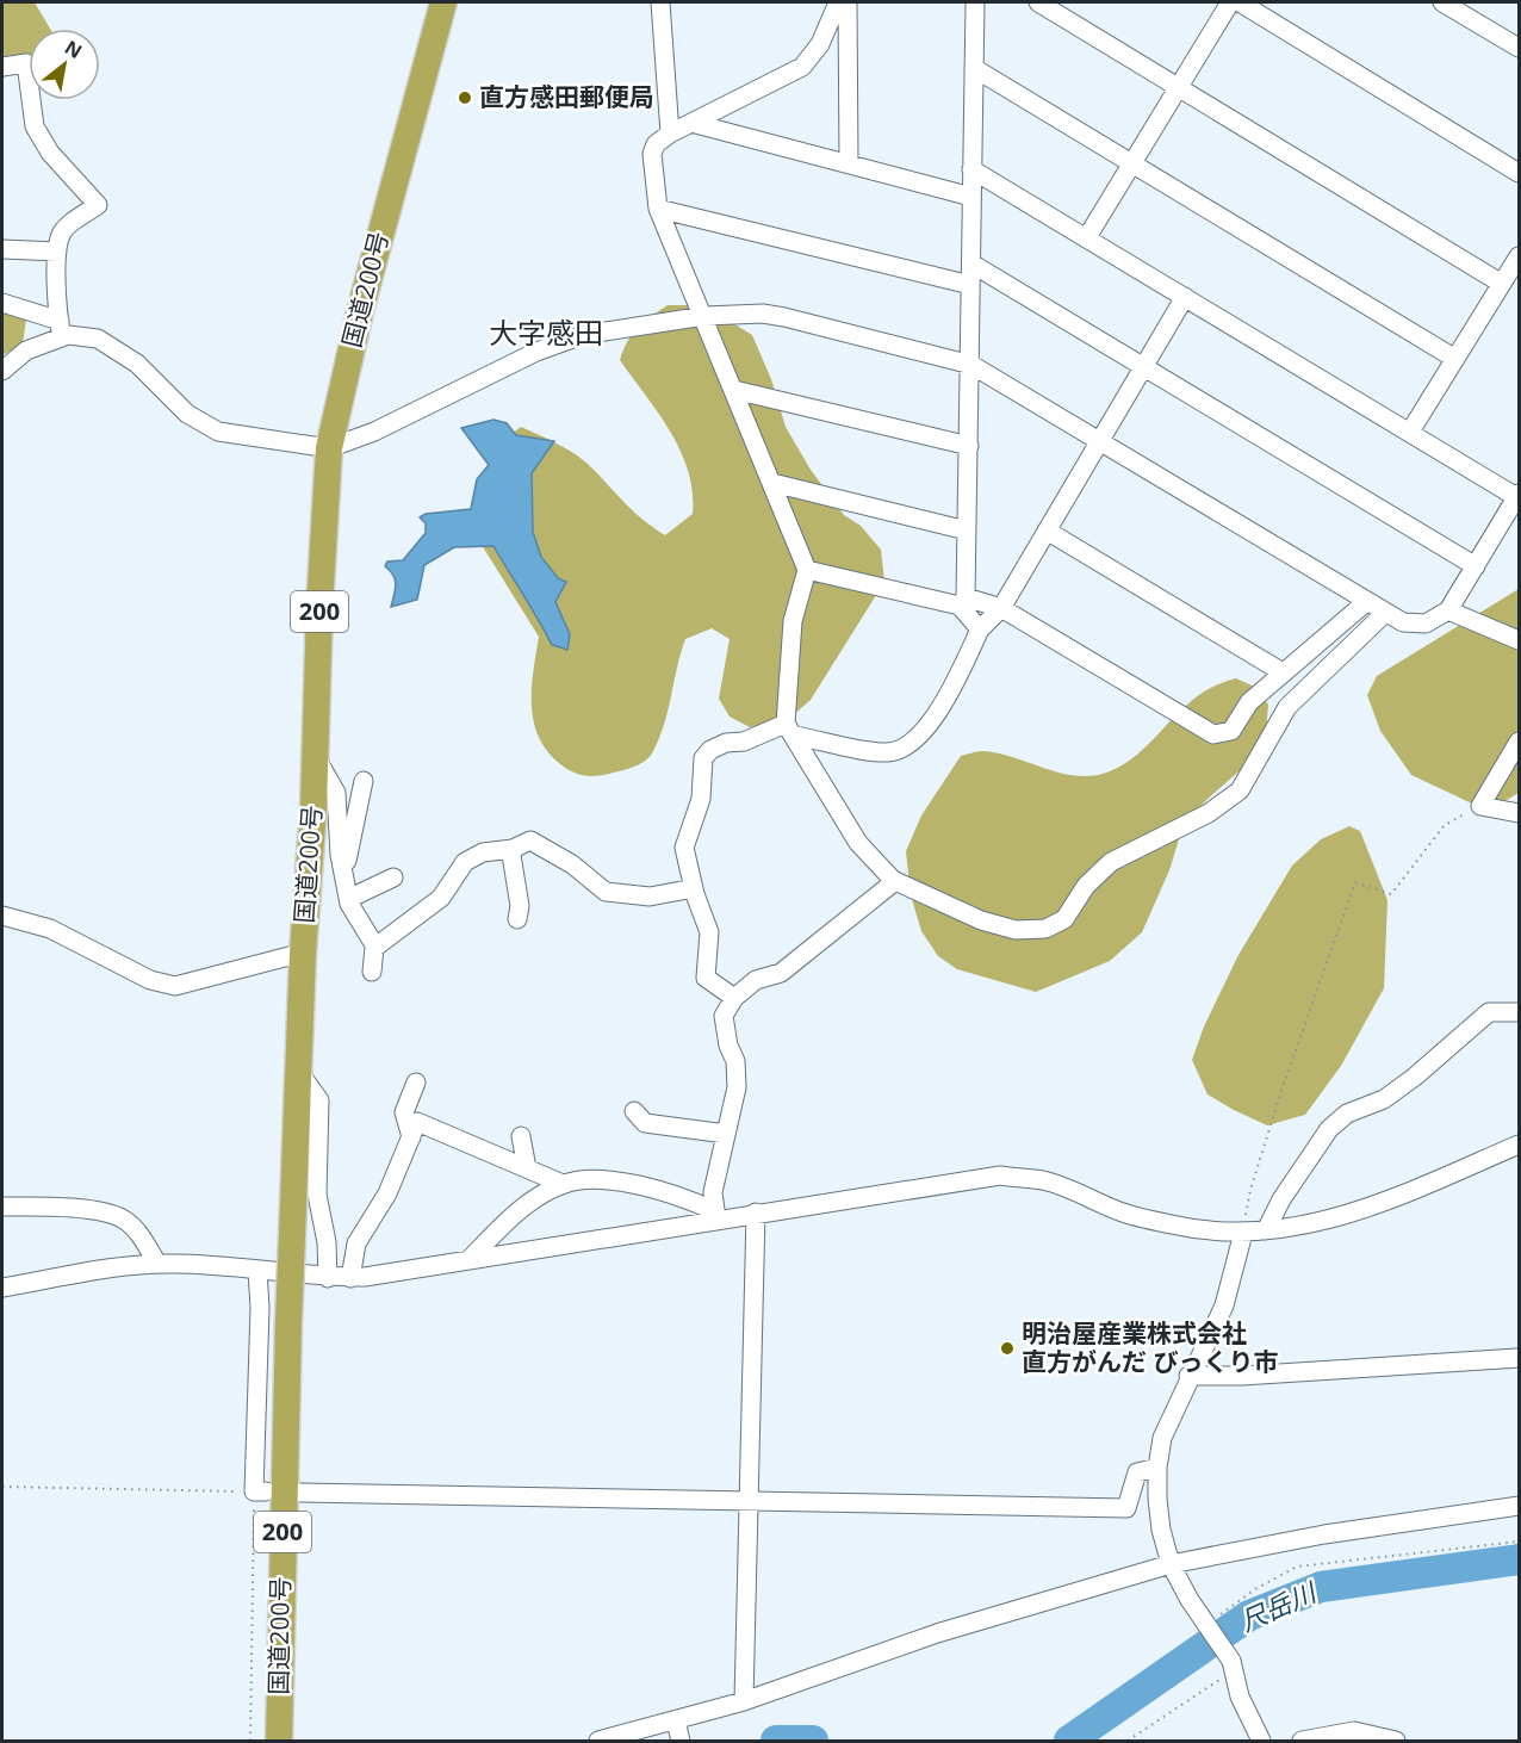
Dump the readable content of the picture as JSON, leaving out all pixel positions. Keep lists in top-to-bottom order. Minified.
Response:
{"streets":{"highway":["国道200号","200"]},"districts":["大字感田"],"water":["尺岳川"],"places":["直方感田郵便局","明治屋産業株式会社 直方がんだ びっくり市"],"north":"top right"}
